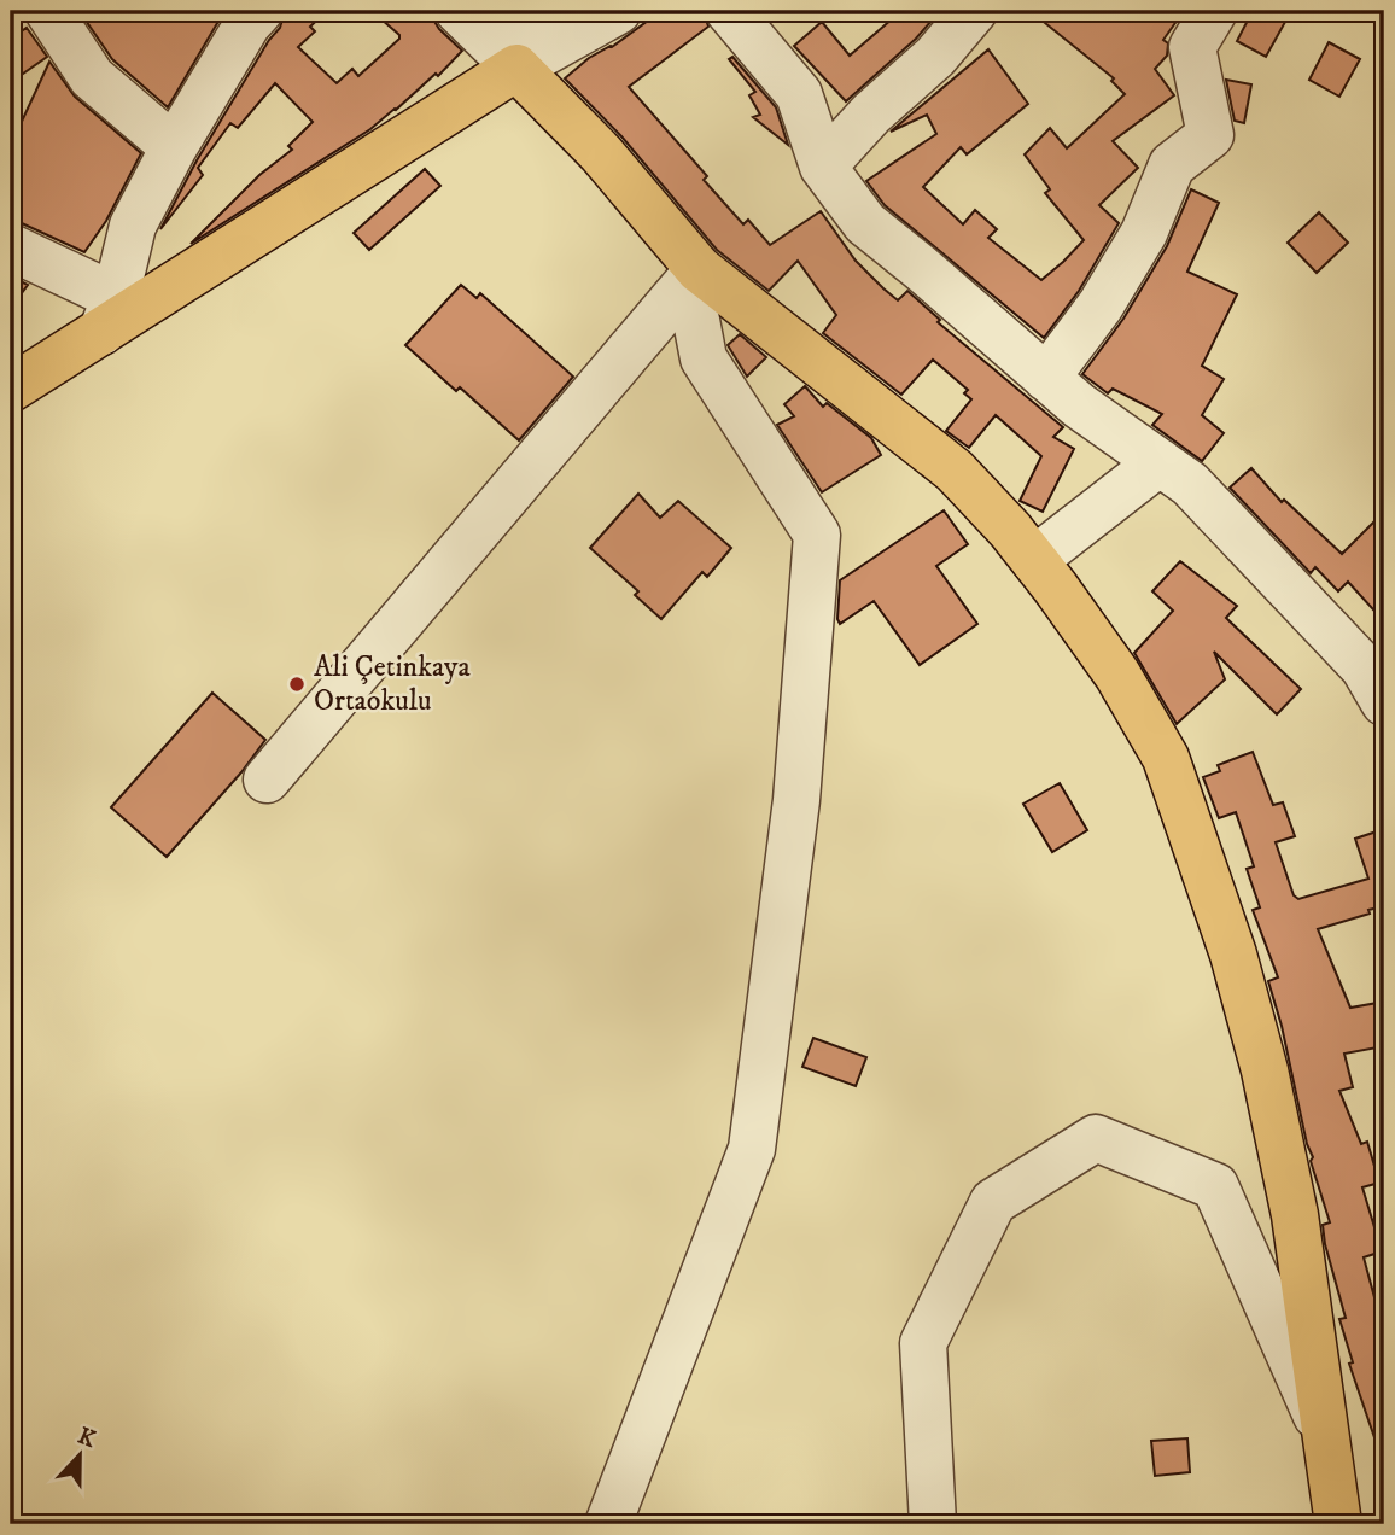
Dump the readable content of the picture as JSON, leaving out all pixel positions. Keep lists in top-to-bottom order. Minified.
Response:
{"places":["Ali Çetinkaya Ortaokulu"],"north":"top"}
